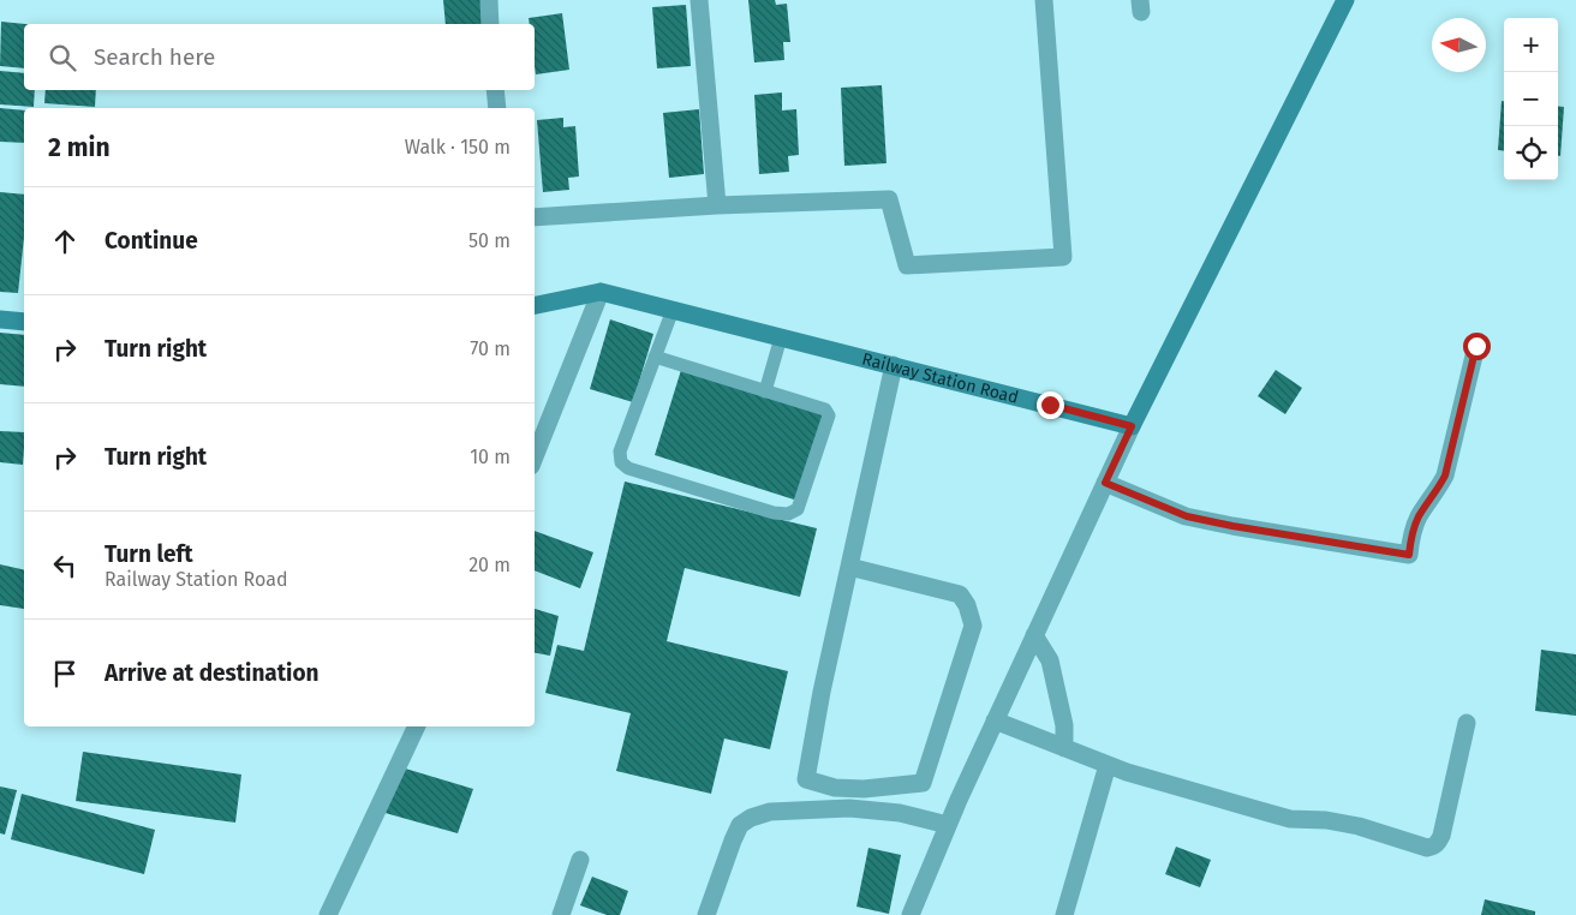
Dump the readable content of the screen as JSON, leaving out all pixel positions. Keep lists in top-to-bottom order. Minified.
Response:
{"streets":{"street":["Railway Station Road"]},"north":"left","page":{"map_buttons":["+","−"],"search":"Search here","heading":["2 min","Walk · 150 m"],"list":[["Continue","50 m"],["Turn right","70 m"],["Turn right","10 m"],["Turn left","Railway Station Road","20 m"],"Arrive at destination"]}}
